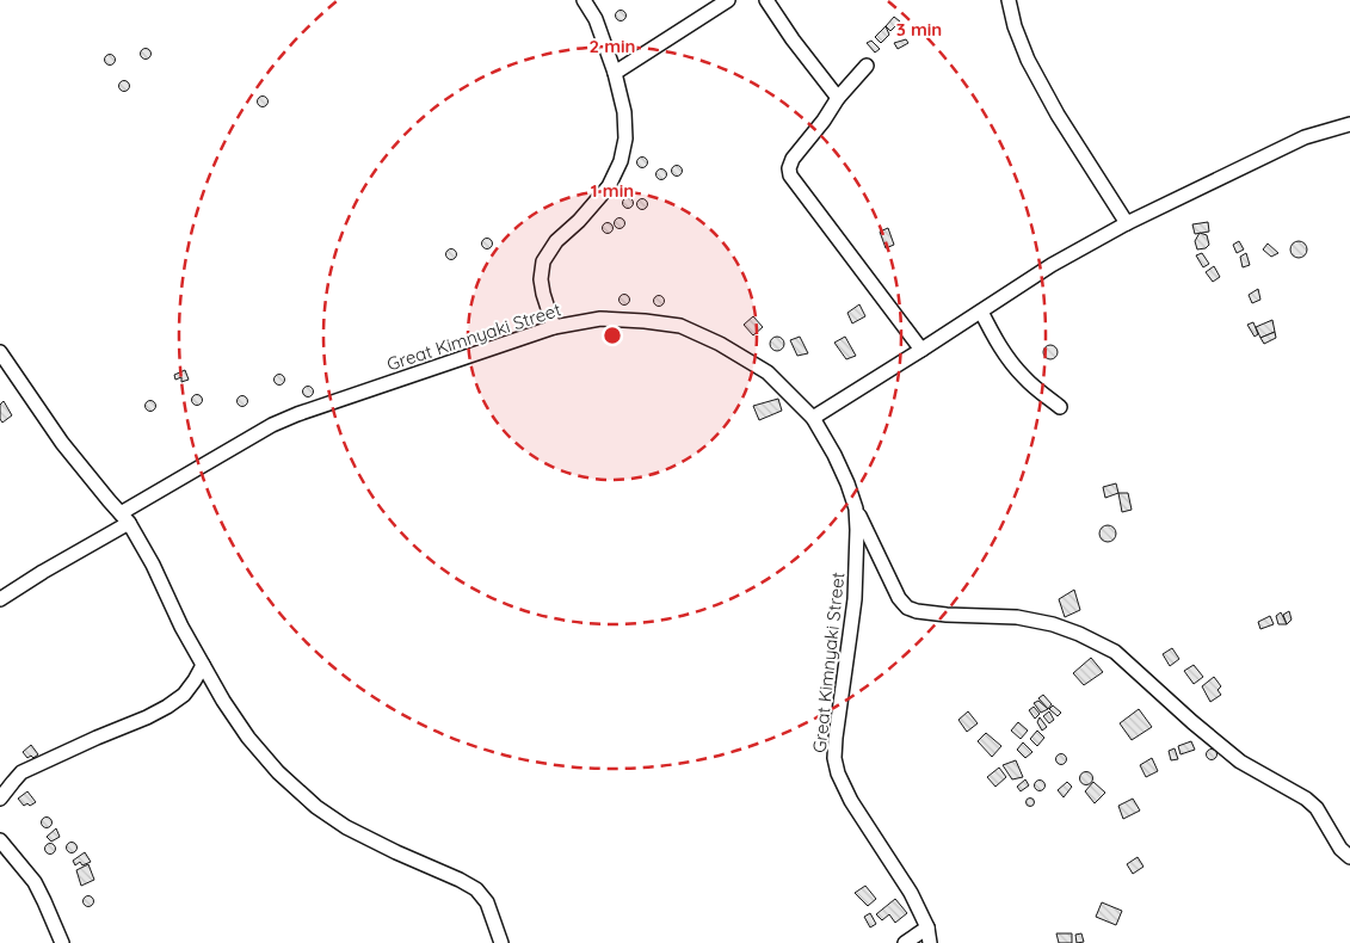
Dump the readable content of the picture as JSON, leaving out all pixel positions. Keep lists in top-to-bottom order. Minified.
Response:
{"streets":{"street":["Great Kimnyaki Street"]},"rings":["3 min","2 min","1 min"]}
